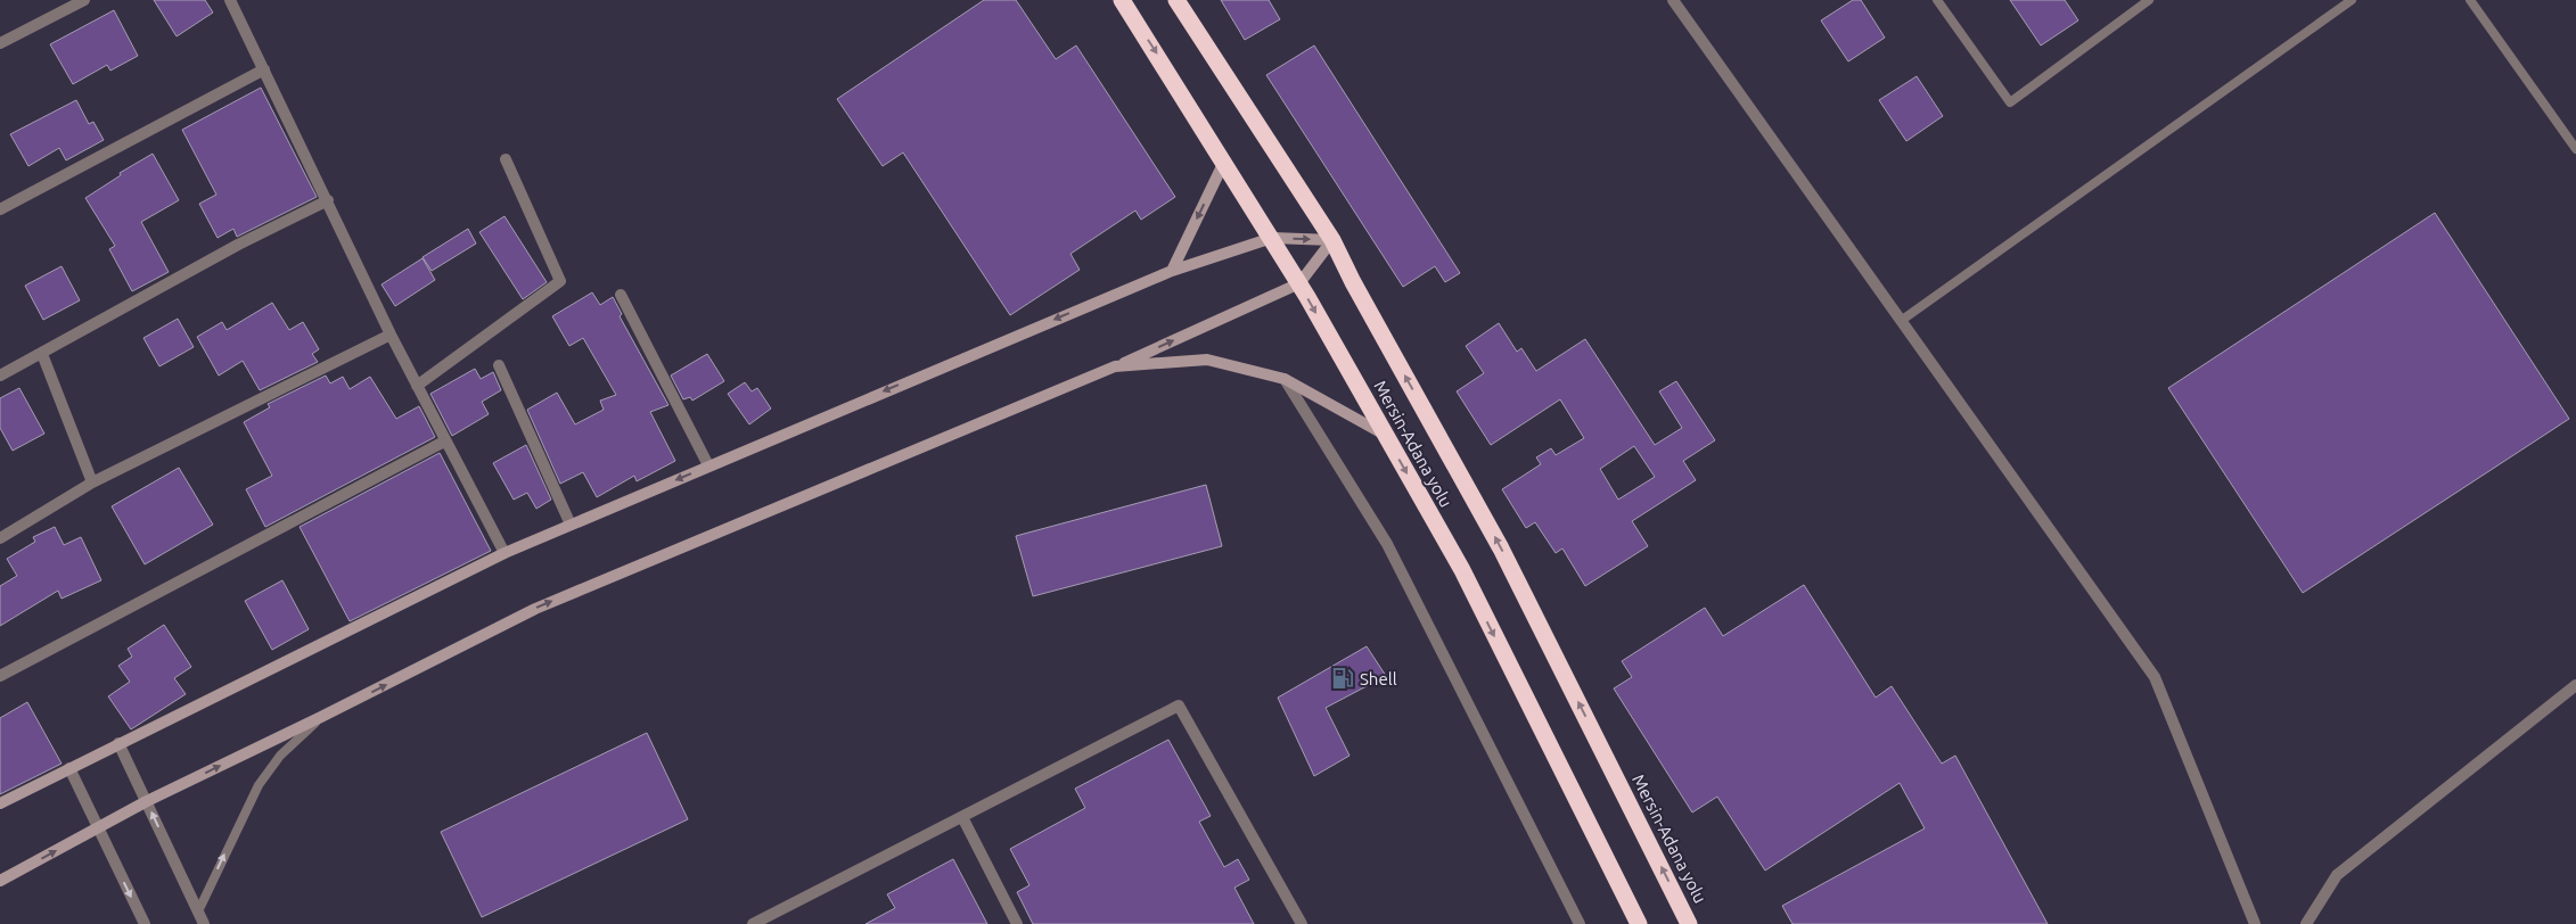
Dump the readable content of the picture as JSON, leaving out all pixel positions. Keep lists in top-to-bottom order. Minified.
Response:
{"streets":{"highway":["Mersin-Adana yolu"]},"places":{"fuel station":["Shell"]}}
